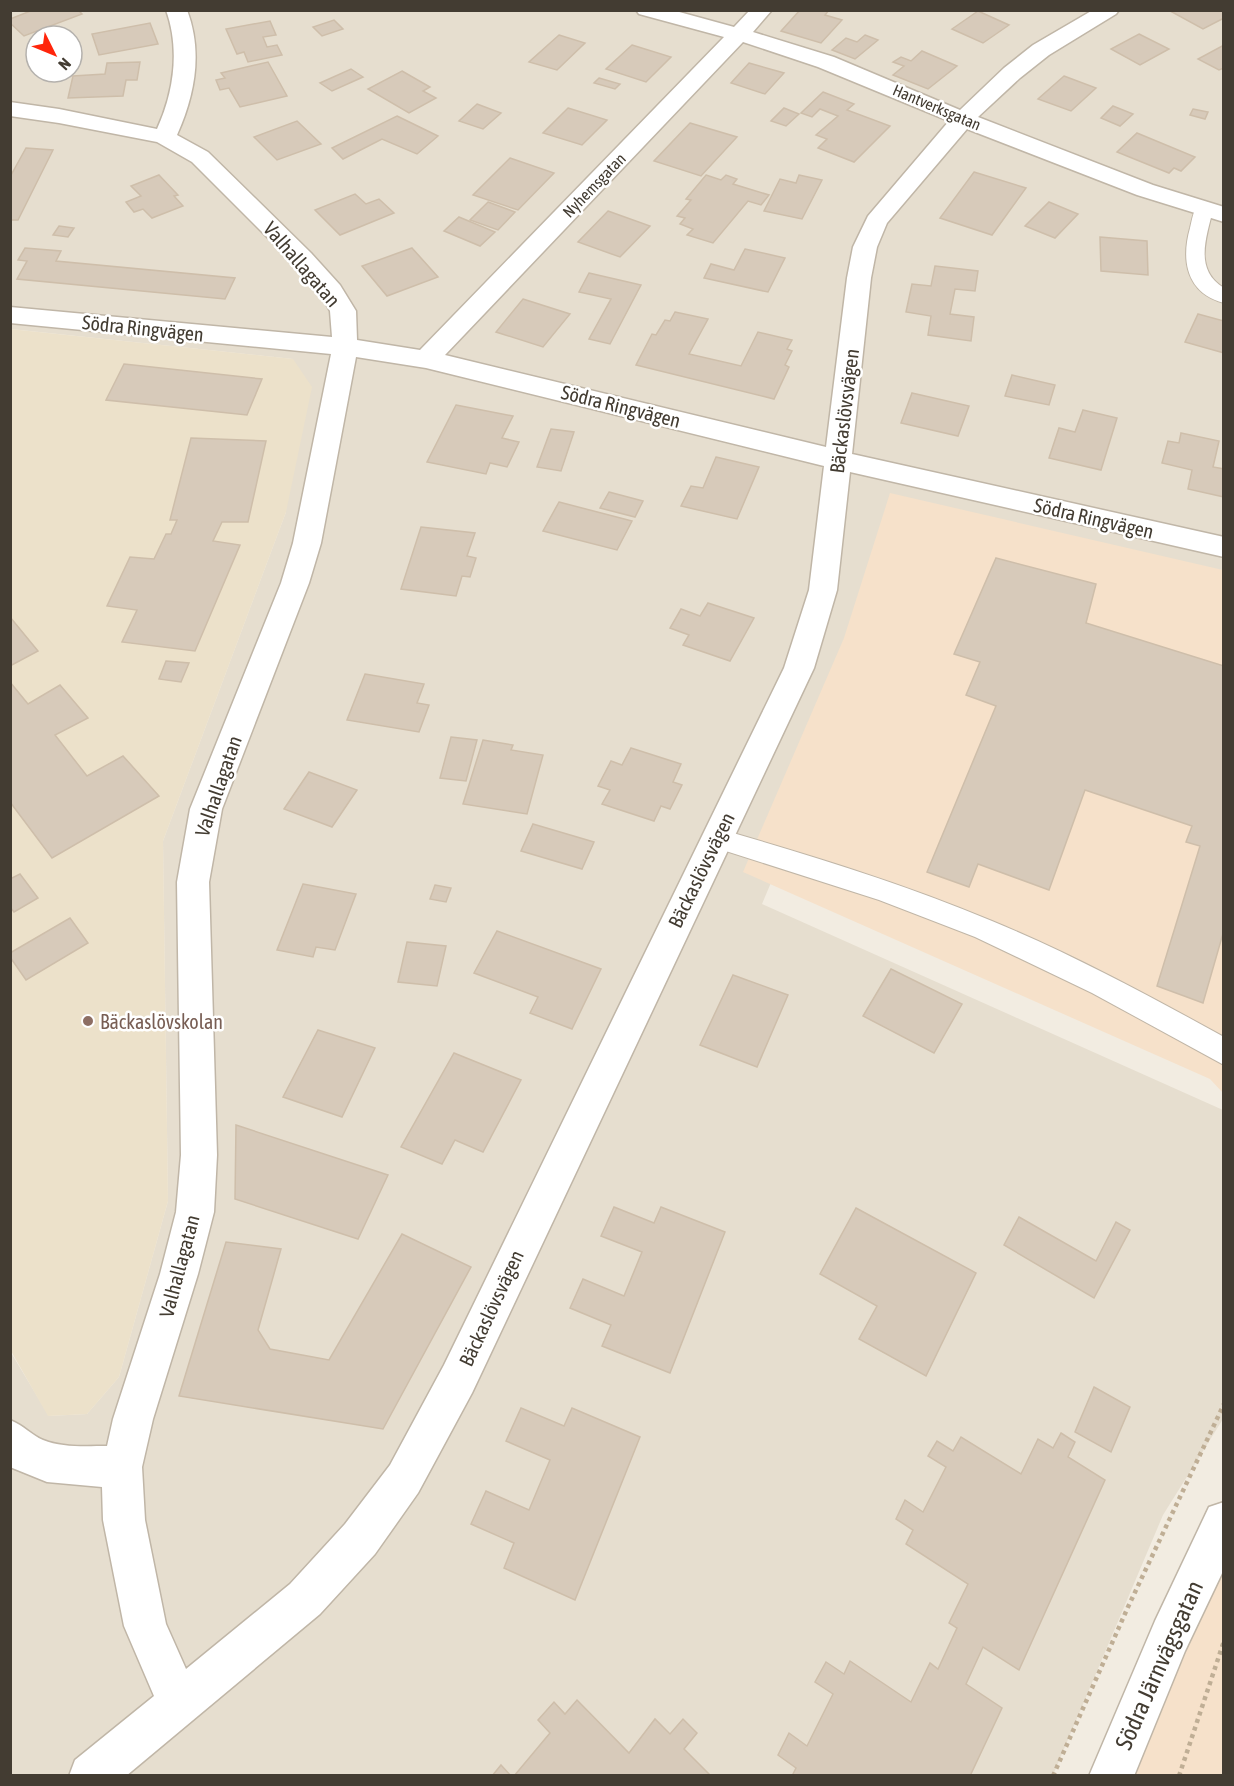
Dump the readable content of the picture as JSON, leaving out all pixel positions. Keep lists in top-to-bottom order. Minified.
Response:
{"streets":{"street":["Hantverksgatan","Nyhemsgatan","Valhallagatan","Södra Ringvägen","Bäckaslövsvägen","Södra Järnvägsgatan"]},"crossings":[["Hantverksgatan","Nyhemsgatan"],["Hantverksgatan","Bäckaslövsvägen"],["Nyhemsgatan","Södra Ringvägen"],["Valhallagatan","Södra Ringvägen"],["Valhallagatan","Bäckaslövsvägen"],["Södra Ringvägen","Bäckaslövsvägen"]],"places":["Bäckaslövskolan"],"north":"bottom right"}
